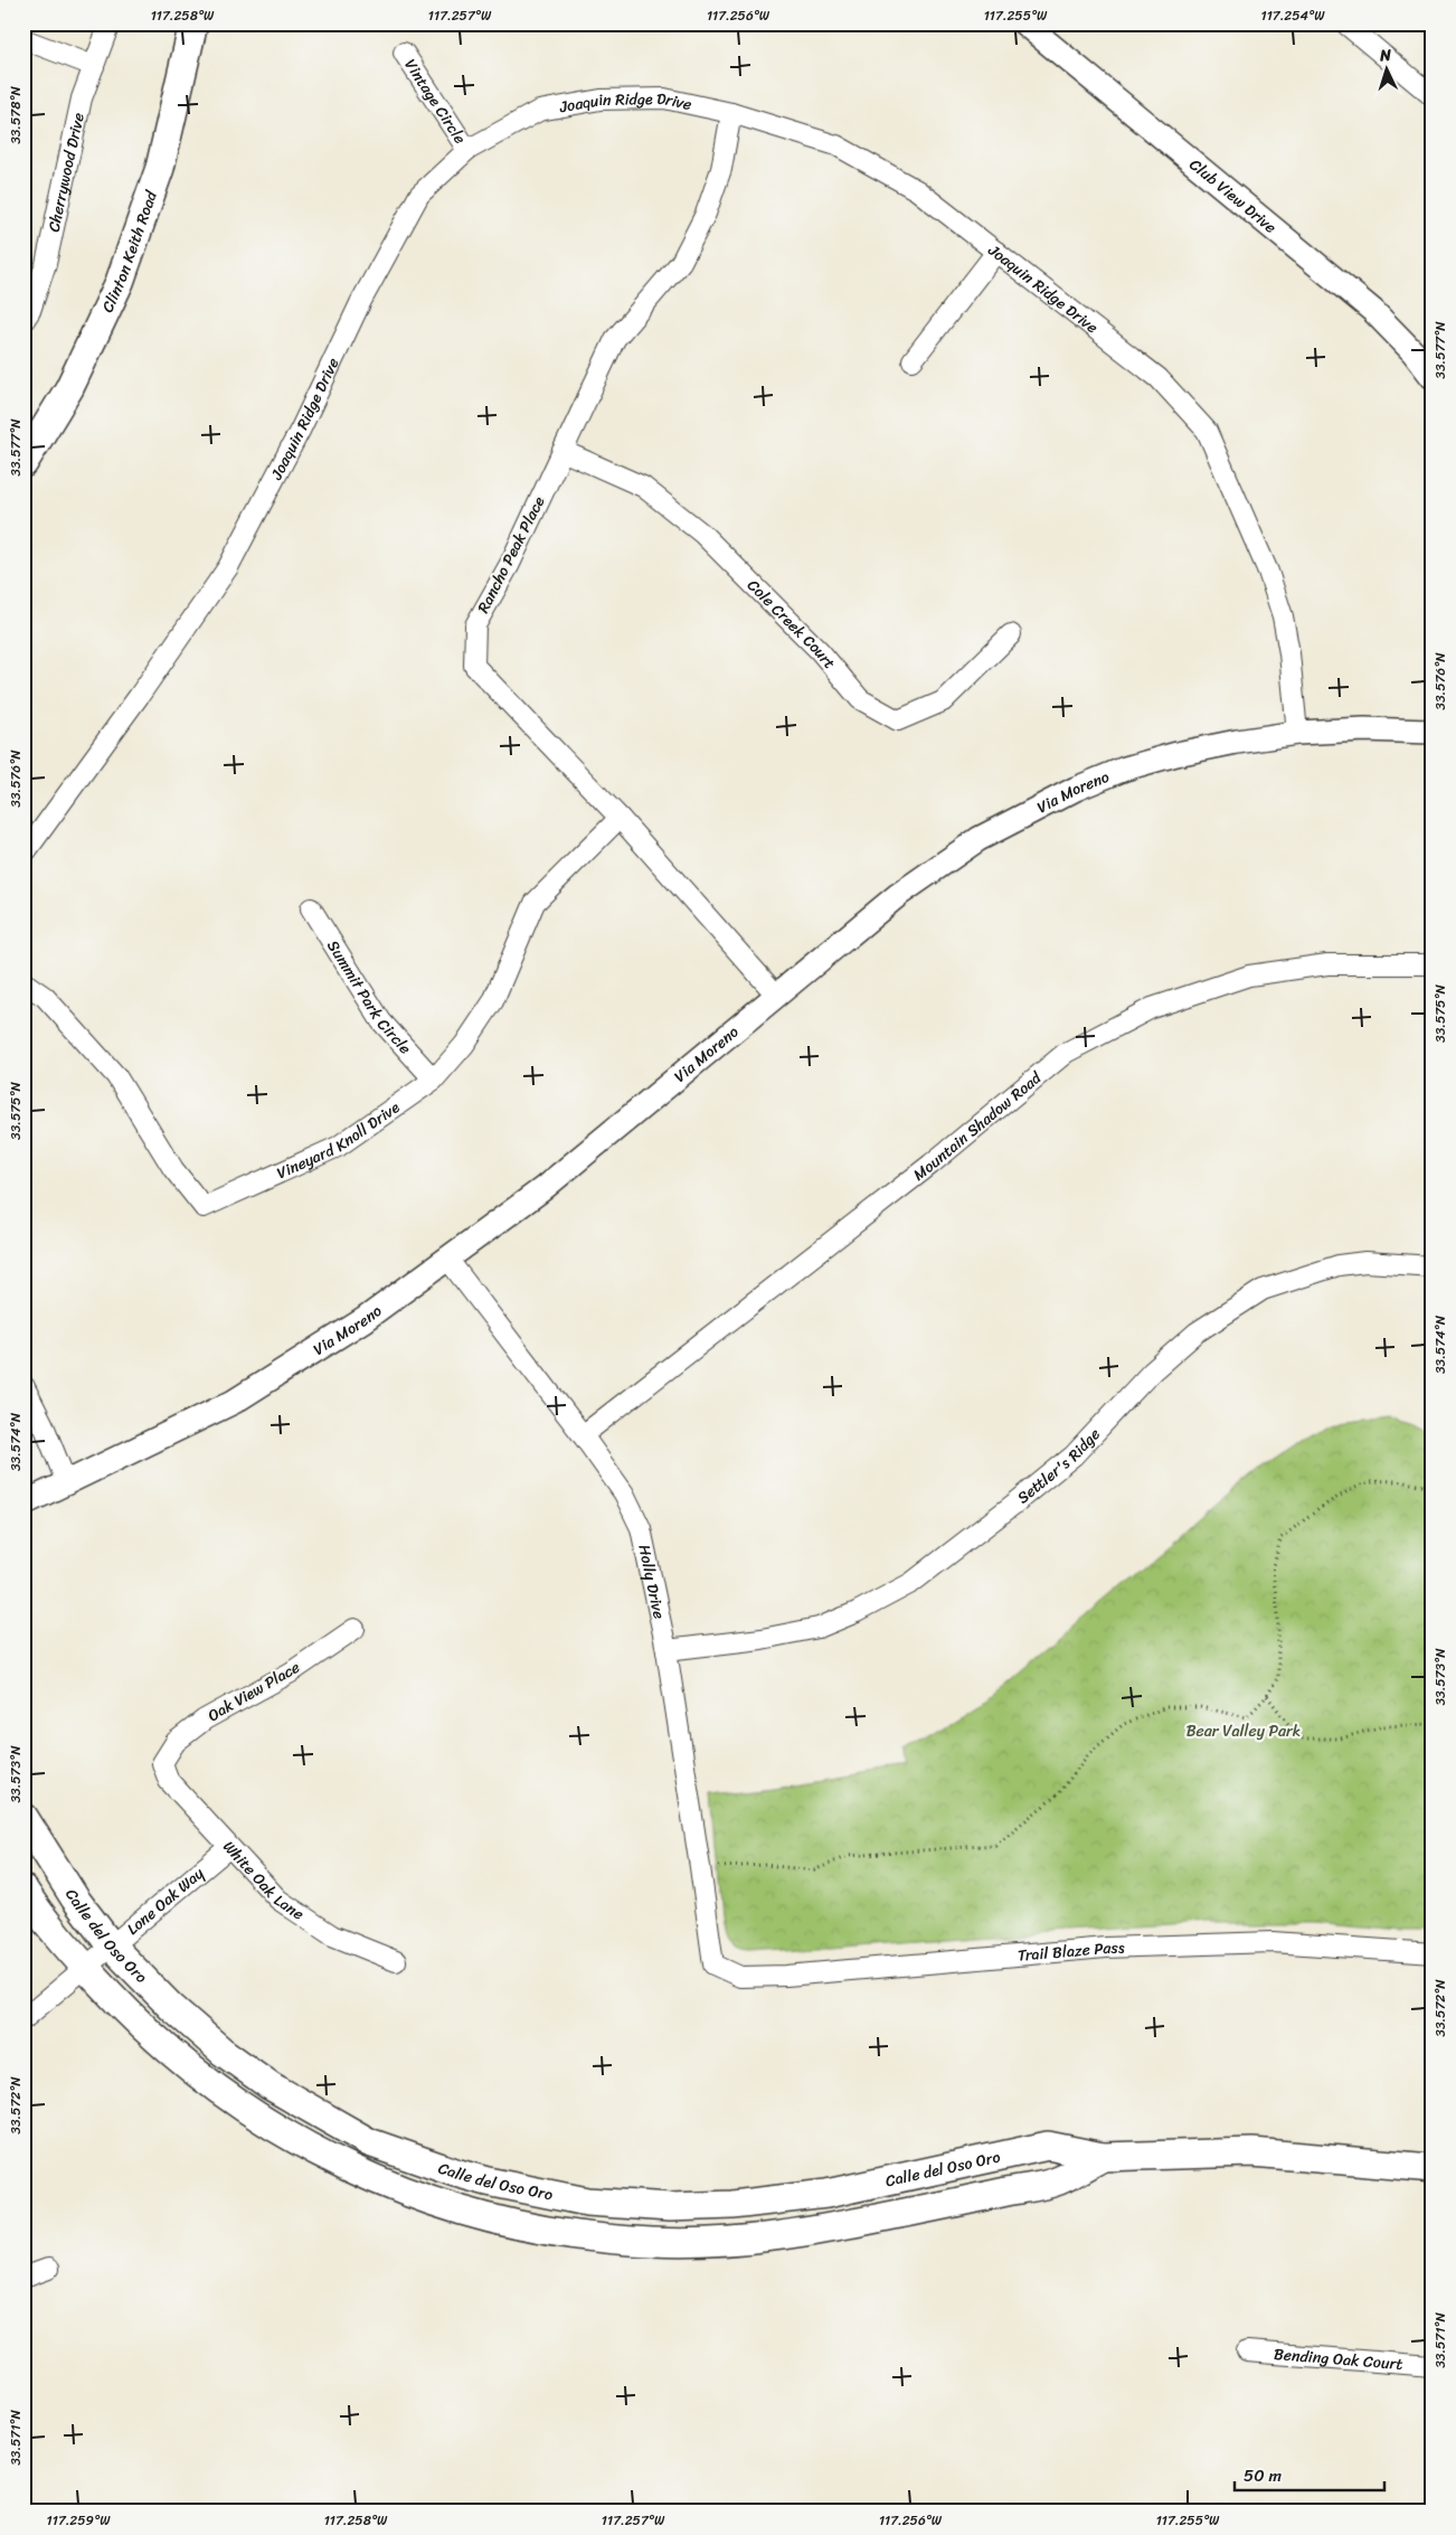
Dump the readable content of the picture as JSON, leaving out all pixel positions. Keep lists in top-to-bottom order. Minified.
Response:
{"streets":{"main road":["Clinton Keith Road","Calle del Oso Oro"],"street":["Vintage Circle","Joaquin Ridge Drive","Cherrywood Drive","Club View Drive","Rancho Peak Place","Cole Creek Court","Via Moreno","Summit Park Circle","Mountain Shadow Road","Vineyard Knoll Drive","Settler's Ridge","Holly Drive","Oak View Place","White Oak Lane","Lone Oak Way","Trail Blaze Pass","Bending Oak Court"]},"crossings":[["Vintage Circle","Joaquin Ridge Drive"],["Joaquin Ridge Drive","Rancho Peak Place"],["Joaquin Ridge Drive","Via Moreno"],["Rancho Peak Place","Cole Creek Court"],["Rancho Peak Place","Via Moreno"],["Rancho Peak Place","Vineyard Knoll Drive"],["Via Moreno","Holly Drive"],["Summit Park Circle","Vineyard Knoll Drive"],["Mountain Shadow Road","Holly Drive"],["Settler's Ridge","Holly Drive"],["Holly Drive","Trail Blaze Pass"],["Oak View Place","White Oak Lane"],["White Oak Lane","Lone Oak Way"],["Lone Oak Way","Calle del Oso Oro"]],"parks":["Bear Valley Park"],"scale_bar":"50 m","north":"top","coordinates":["117.258°W","117.257°W","117.256°W","117.255°W","117.254°W","33.578°N","33.577°N","33.576°N","33.575°N","33.574°N","33.573°N","33.572°N","33.571°N","117.259°W"]}
